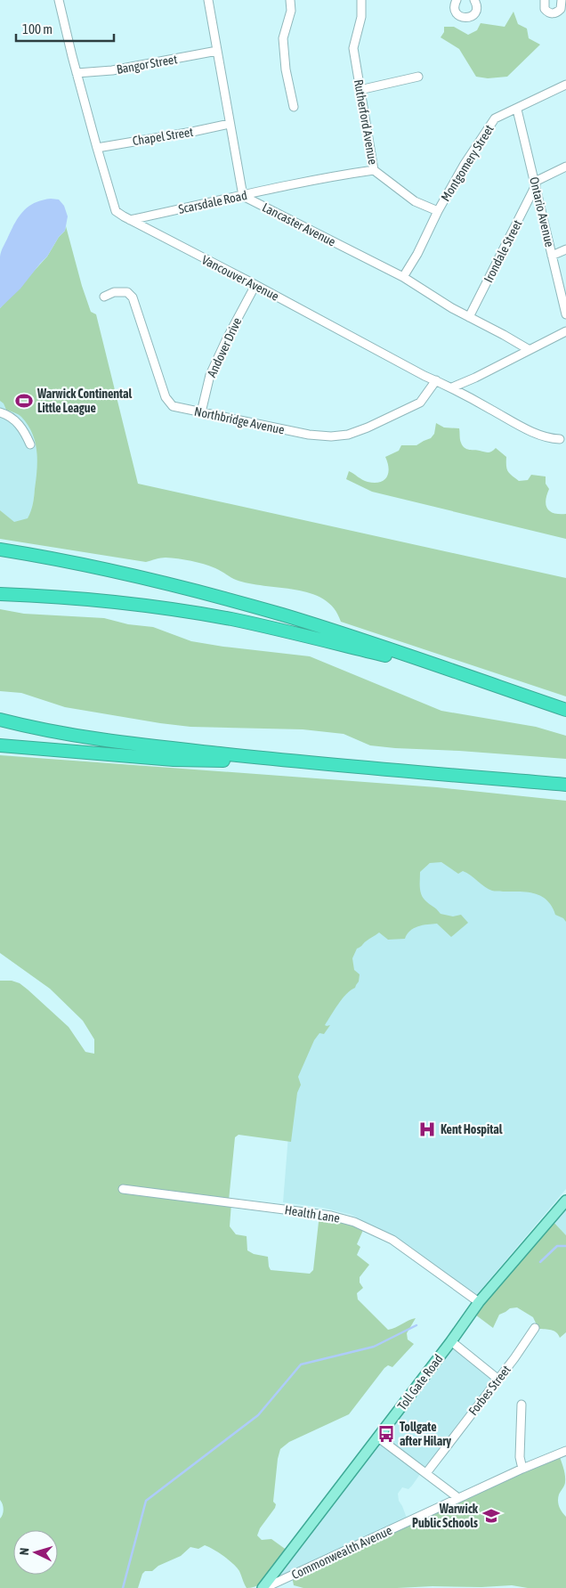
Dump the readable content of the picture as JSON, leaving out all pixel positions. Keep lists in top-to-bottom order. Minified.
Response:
{"streets":{"main road":["Toll Gate Road"],"street":["Bangor Street","Rutherford Avenue","Chapel Street","Montgomery Street","Scarsdale Road","Ontario Avenue","Lancaster Avenue","Irondale Street","Vancouver Avenue","Andover Drive","Northbridge Avenue","Health Lane","Forbes Street","Commonwealth Avenue"]},"crossings":[["Bangor Street","Vancouver Avenue"],["Rutherford Avenue","Montgomery Street"],["Rutherford Avenue","Scarsdale Road"],["Chapel Street","Vancouver Avenue"],["Montgomery Street","Ontario Avenue"],["Montgomery Street","Lancaster Avenue"],["Scarsdale Road","Lancaster Avenue"],["Scarsdale Road","Vancouver Avenue"],["Ontario Avenue","Irondale Street"],["Lancaster Avenue","Irondale Street"],["Vancouver Avenue","Andover Drive"],["Vancouver Avenue","Northbridge Avenue"],["Andover Drive","Northbridge Avenue"],["Health Lane","Toll Gate Road"],["Toll Gate Road","Commonwealth Avenue"]],"places":{"sports":["Warwick Continental Little League"],"hospital":["Kent Hospital"],"bus stop":["Tollgate after Hilary"],"school or university":["Warwick Public Schools"]},"scale_bar":"100 m","north":"left"}
